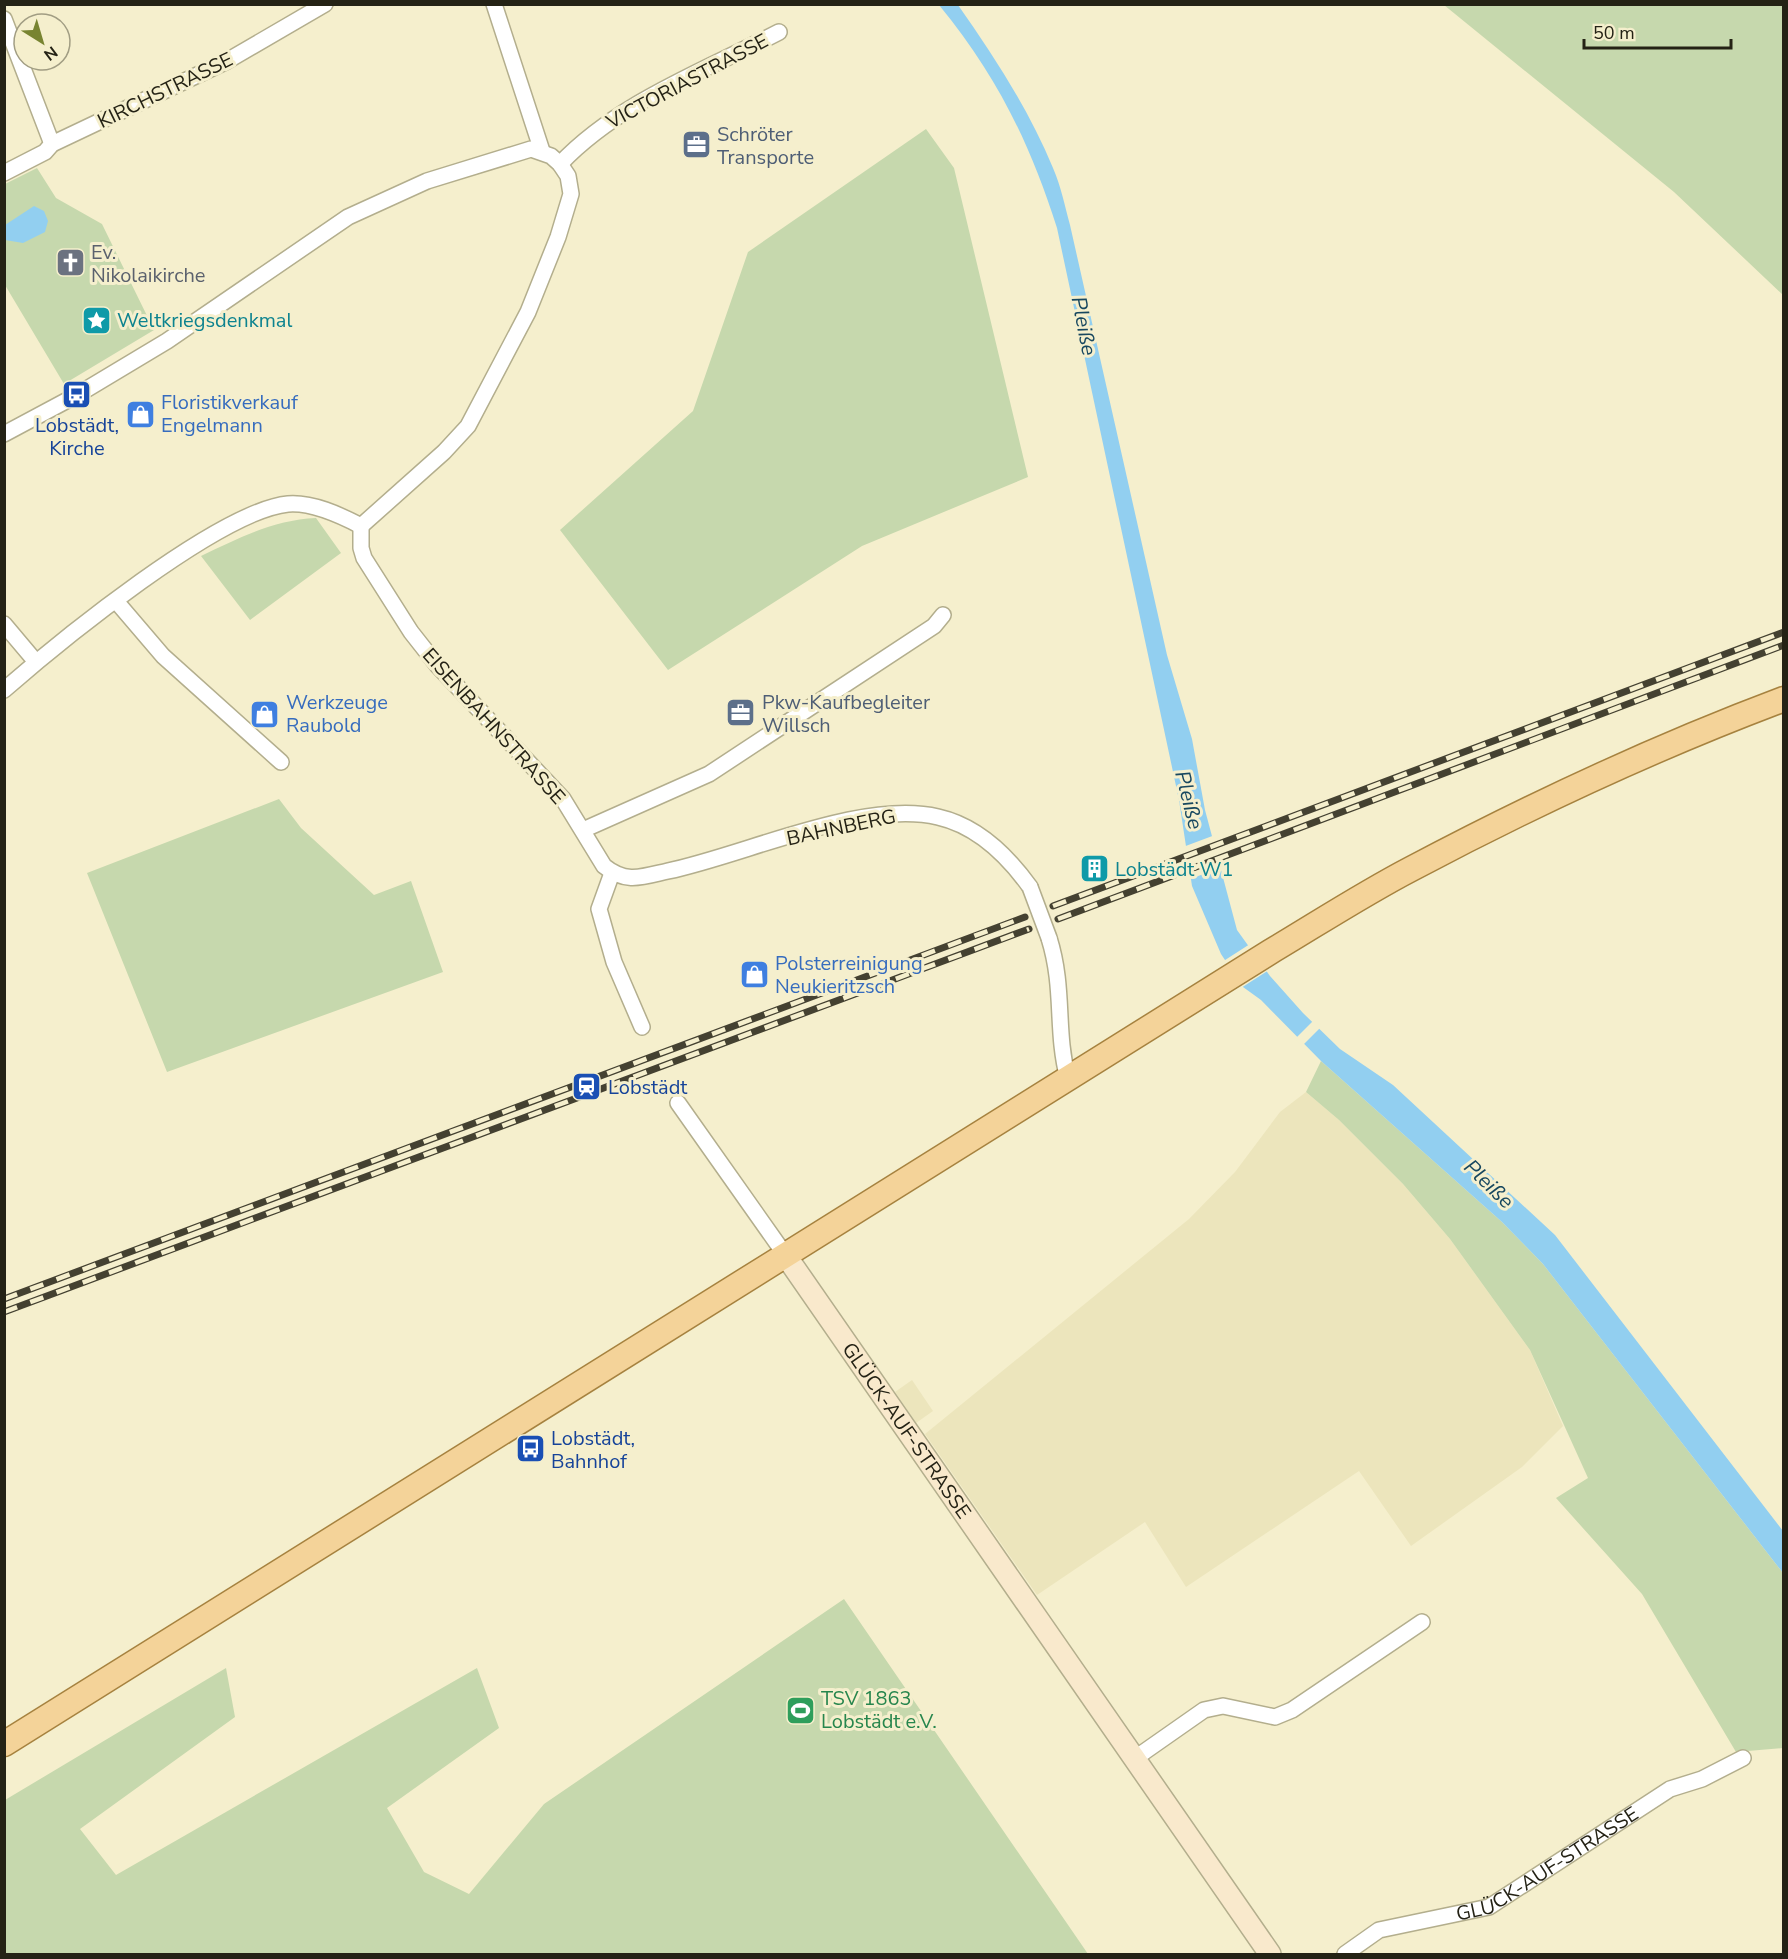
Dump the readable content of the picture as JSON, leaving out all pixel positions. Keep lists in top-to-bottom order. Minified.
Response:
{"streets":{"main road":["GLÜCK-AUF-STRASSE"],"street":["VICTORIASTRASSE","KIRCHSTRASSE","EISENBAHNSTRASSE","BAHNBERG"]},"crossings":[["EISENBAHNSTRASSE","BAHNBERG"]],"water":["Pleiße"],"places":{"office":["Schröter Transporte","Pkw-Kaufbegleiter Willsch"],"church":["Ev. Nikolaikirche"],"place":["Weltkriegsdenkmal"],"bus stop":["Lobstädt, Kirche","Lobstädt, Bahnhof"],"shop":["Floristikverkauf Engelmann","Werkzeuge Raubold","Polsterreinigung Neukieritzsch"],"building":["Lobstädt W1"],"station":["Lobstädt"],"sports":["TSV 1863 Lobstädt e.V."]},"scale_bar":"50 m","north":"bottom right"}
